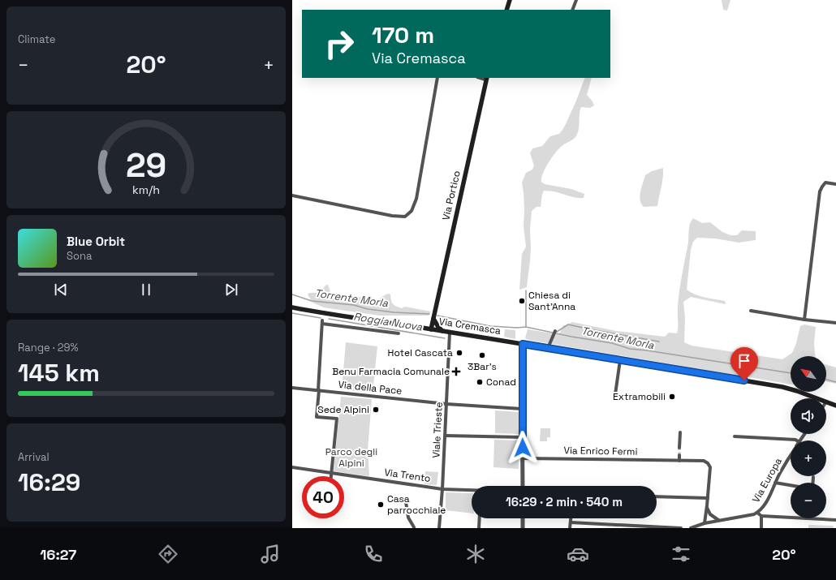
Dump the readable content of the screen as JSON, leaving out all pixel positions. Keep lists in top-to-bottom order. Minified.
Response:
{"streets":{"main road":["Via Portico","Via Cremasca"],"street":["Via della Pace","Viale Trieste","Via Enrico Fermi","Via Trento","Via Europa"]},"crossings":[["Via Portico","Via Cremasca"],["Via Cremasca","Viale Trieste"],["Via della Pace","Viale Trieste"],["Viale Trieste","Via Trento"],["Via Enrico Fermi","Via Europa"]],"water":["Torrente Morla","Roggia Nuova"],"parks":["Parco degli Alpini"],"places":{"other":["Chiesa di Sant'Anna","Hotel Cascata","3Bar's","Conad","Extramobili","Sede Alpini","Casa parrocchiale"],"health":["Benu Farmacia Comunale"]},"north":"top left","page":{"tile":["Climate",["Range · 29%","145 km"],["Arrival","16:29"]],"turn":["170 m","Via Cremasca"],"heat":["−","20°","+"],"song":["Blue Orbit","Sona"],"map_buttons":["+","−"],"limit":"40","trip":"16:29 · 2 min · 540 m","tabs":["16:27","20°"],"gauge":["29","km/h"]}}
